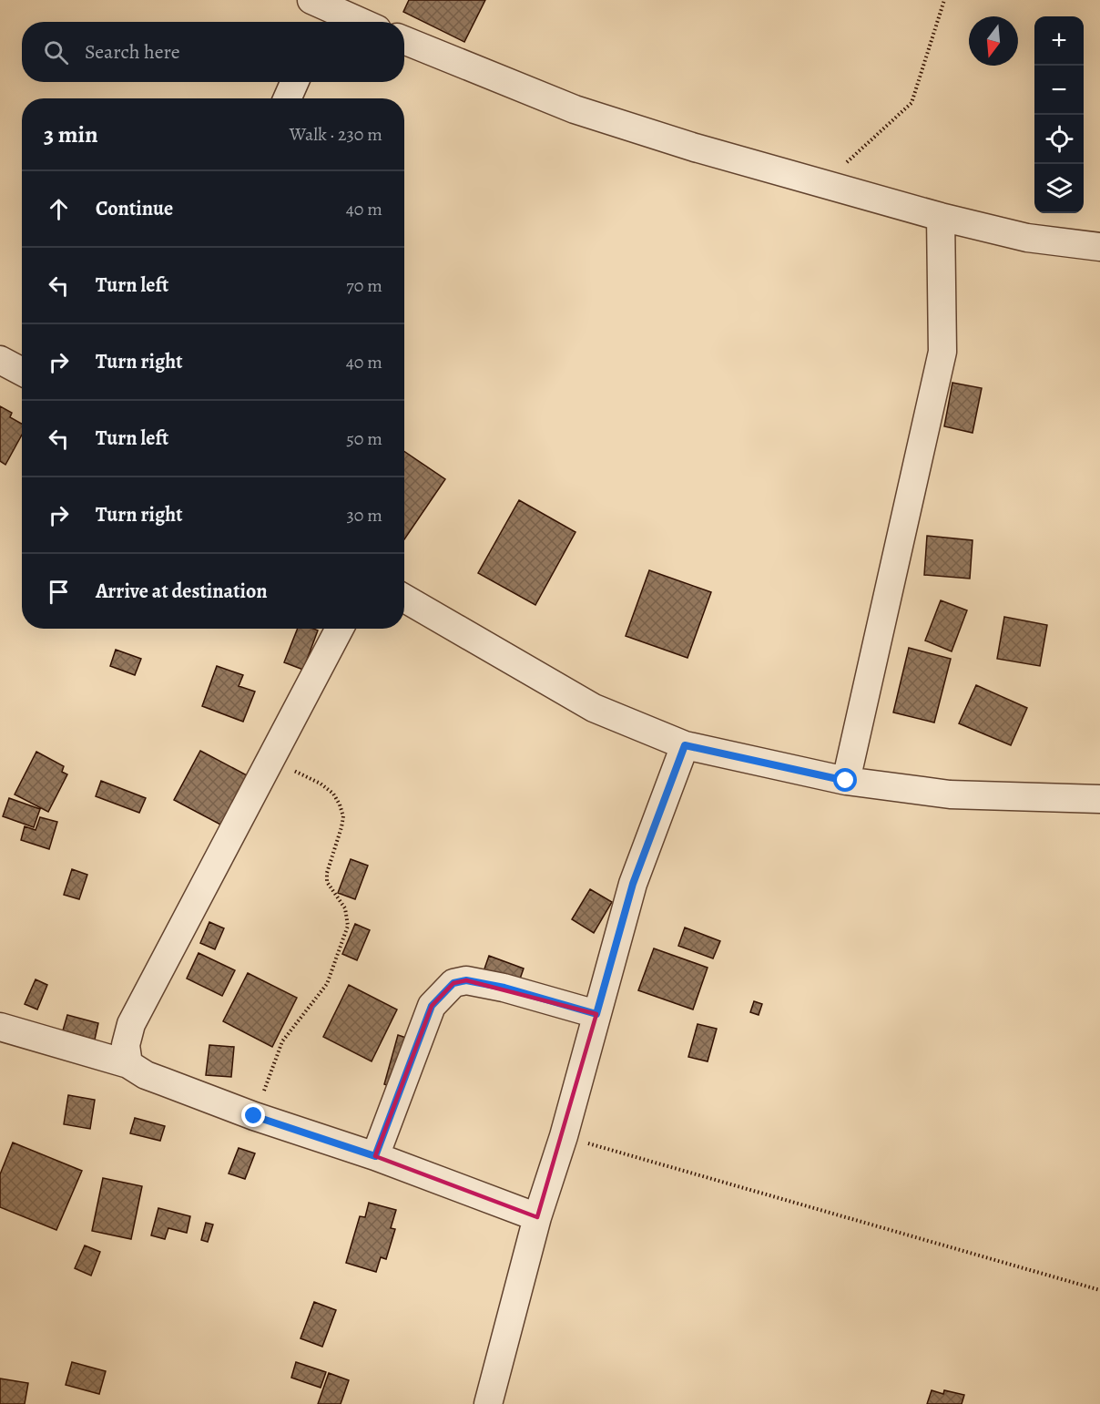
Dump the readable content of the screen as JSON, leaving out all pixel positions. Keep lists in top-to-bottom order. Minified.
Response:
{"north":"bottom","page":{"map_buttons":["+","−"],"search":"Search here","heading":["3 min","Walk · 230 m"],"list":[["Continue","40 m"],["Turn left","70 m"],["Turn right","40 m"],["Turn left","50 m"],["Turn right","30 m"],"Arrive at destination"]}}
